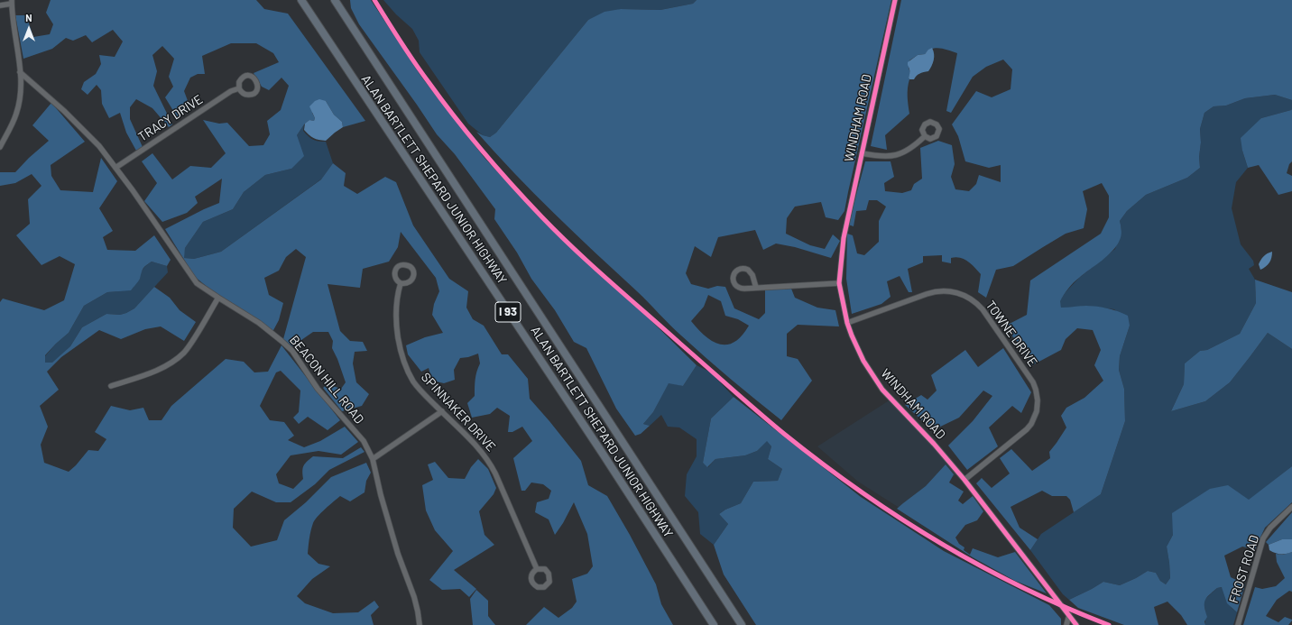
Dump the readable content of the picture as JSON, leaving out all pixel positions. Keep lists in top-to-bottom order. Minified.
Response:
{"streets":{"highway":["ALAN BARTLETT SHEPARD JUNIOR HIGHWAY","I 93"],"street":["TRACY DRIVE","WINDHAM ROAD","TOWNE DRIVE","BEACON HILL ROAD","SPINNAKER DRIVE","FROST ROAD"]},"crossings":[["TRACY DRIVE","BEACON HILL ROAD"],["WINDHAM ROAD","TOWNE DRIVE"]],"north":"top"}
